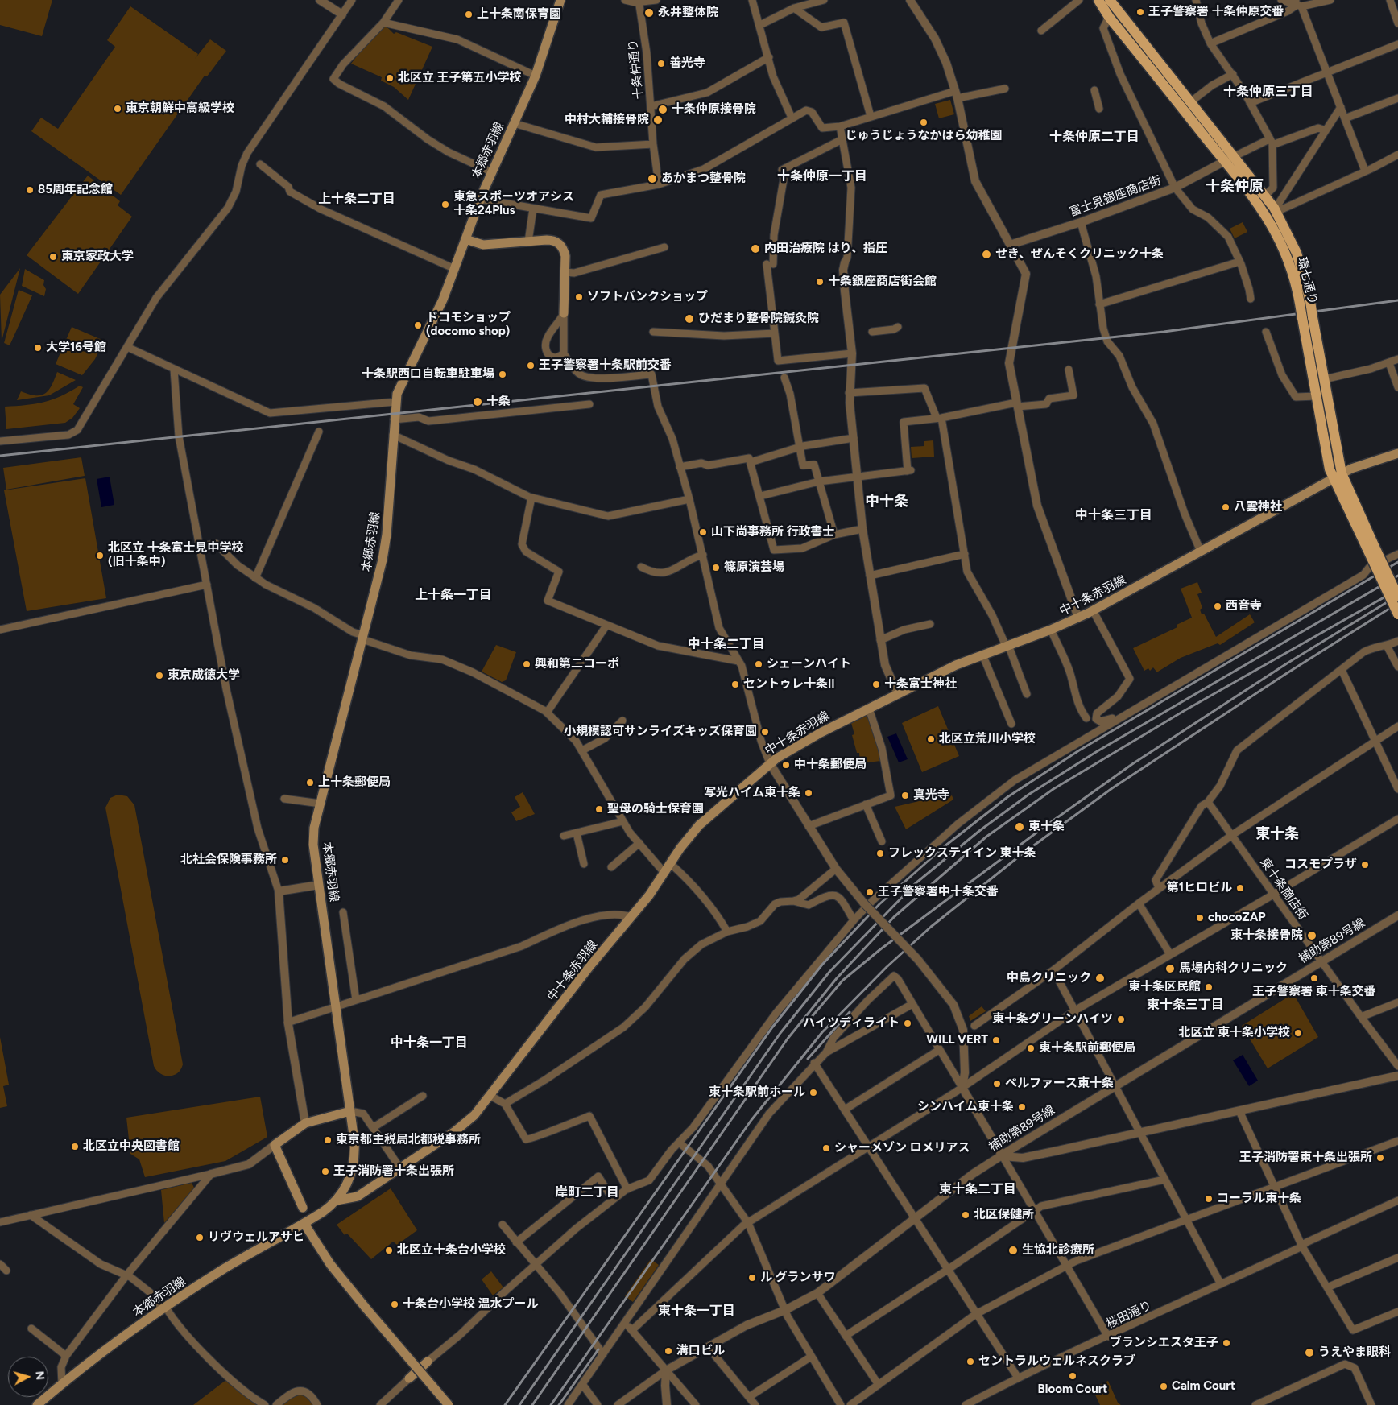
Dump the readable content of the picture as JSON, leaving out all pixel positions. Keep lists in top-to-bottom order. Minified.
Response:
{"streets":{"main road":["本郷赤羽線","環七通り","中十条赤羽線"],"street":["十条仲通り","富士見銀座商店街","東十条商店街","補助第89号線","桜田通り"]},"crossings":[["本郷赤羽線","中十条赤羽線"],["富士見銀座商店街","環七通り"],["環七通り","中十条赤羽線"],["東十条商店街","補助第89号線"]],"districts":["十条仲原三丁目","十条仲原二丁目","十条仲原一丁目","十条仲原","上十条二丁目","中十条","中十条三丁目","上十条一丁目","中十条二丁目","東十条","東十条三丁目","中十条一丁目","東十条二丁目","岸町二丁目","東十条一丁目"],"places":["王子警察署 十条仲原交番","永井整体院","上十条南保育園","善光寺","北区立 王子第五小学校","東京朝鮮中高級学校","十条仲原接骨院","中村大輔接骨院","じゅうじょうなかはら幼稚園","あかまつ整骨院","85周年記念館","東急スポーツオアシス 十条24Plus","内田治療院 はり、指圧","せき、ぜんそくクリニック十条","東京家政大学","十条銀座商店街会館","ソフトバンクショップ","ひだまり整骨院鍼灸院","ドコモショップ (docomo shop)","大学16号館","王子警察署十条駅前交番","十条駅西口自転車駐車場","十条","八雲神社","山下尚事務所 行政書士","北区立 十条富士見中学校 (旧十条中)","篠原演芸場","西音寺","興和第二コーポ","シェーンハイト","東京成徳大学","セントゥレ十条II","十条富士神社","小規模認可サンライズキッズ保育園","北区立荒川小学校","中十条郵便局","上十条郵便局","写光ハイム東十条","真光寺","聖母の騎士保育園","東十条","フレックステイイン 東十条","北社会保険事務所","コスモプラザ","第1ヒロビル","王子警察署中十条交番","chocoZAP","東十条接骨院","馬場内科クリニック","中島クリニック","王子警察署 東十条交番","東十条区民館","東十条グリーンハイツ","ハイツディライト","北区立 東十条小学校","WILL VERT","東十条駅前郵便局","ベルファース東十条","東十条駅前ホール","シンハイム東十条","東京都主税局北都税事務所","北区立中央図書館","シャーメゾン ロメリアス","王子消防署東十条出張所","王子消防署十条出張所","コーラル東十条","北区保健所","リヴウェルアサヒ","北区立十条台小学校","生協北診療所","ル グランサワ","十条台小学校 温水プール","ブランシエスタ王子","溝口ビル","うえやま眼科","セントラルウェルネスクラブ","Bloom Court","Calm Court"],"north":"right"}
